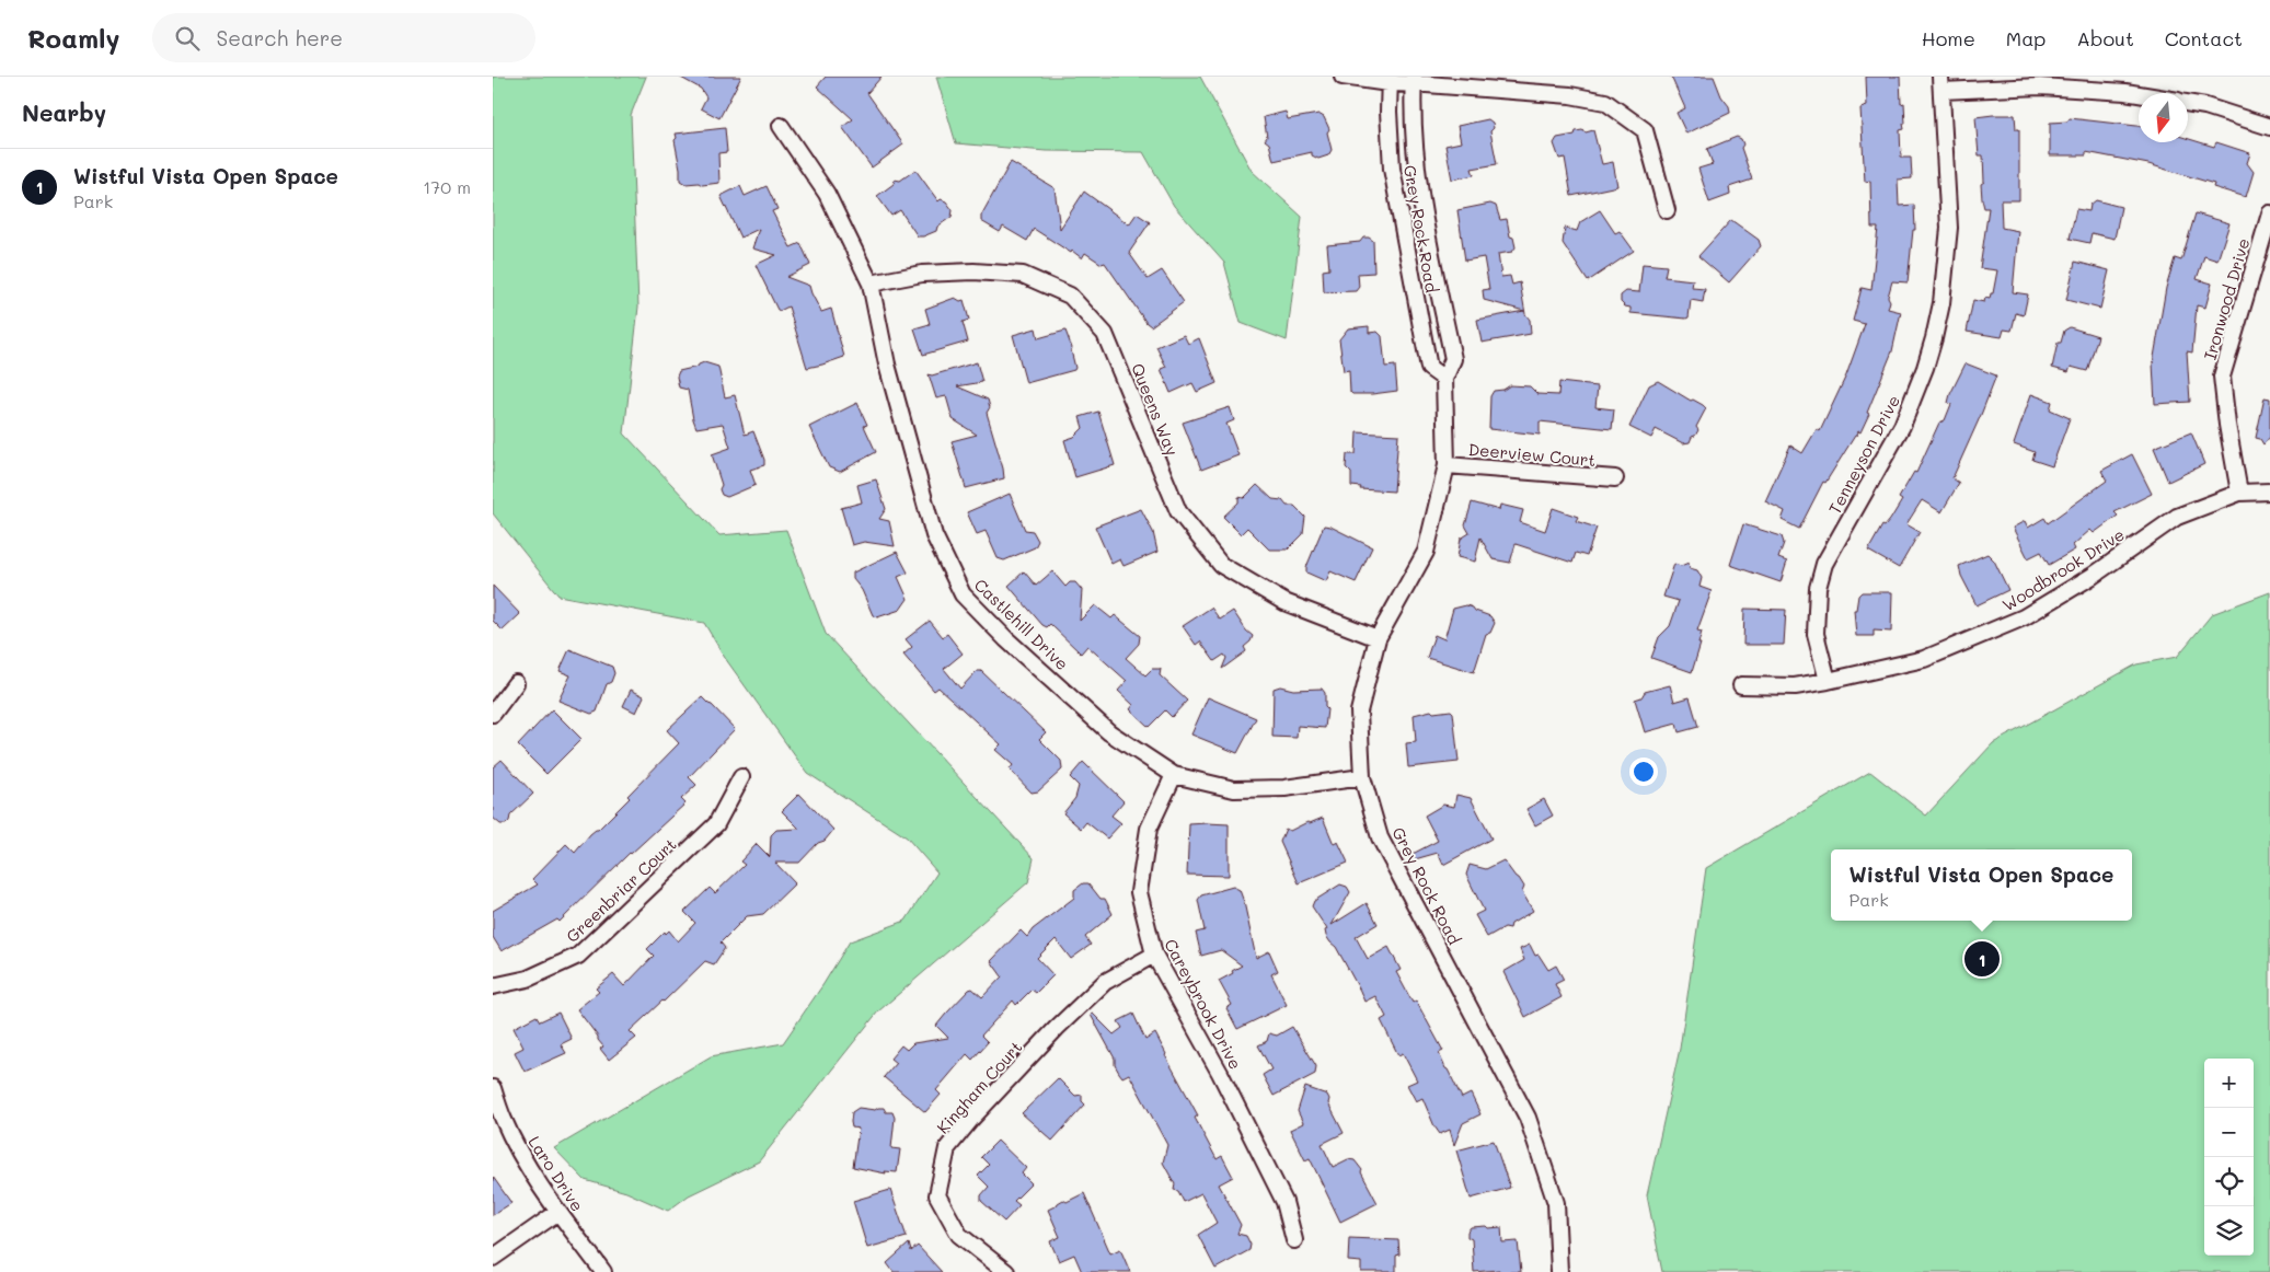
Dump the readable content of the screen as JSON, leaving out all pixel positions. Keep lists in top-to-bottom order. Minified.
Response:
{"streets":{"street":["Grey Rock Road","Ironwood Drive","Queens Way","Deerview Court","Tenneyson Drive","Woodbrook Drive","Castlehill Drive","Greenbriar Court","Careybrook Drive","Kingham Court","Laro Drive"]},"crossings":[["Grey Rock Road","Queens Way"],["Grey Rock Road","Deerview Court"],["Grey Rock Road","Castlehill Drive"],["Ironwood Drive","Woodbrook Drive"],["Queens Way","Castlehill Drive"],["Tenneyson Drive","Woodbrook Drive"],["Castlehill Drive","Careybrook Drive"],["Careybrook Drive","Kingham Court"]],"north":"bottom","page":{"header":"Roamly","search":"Search here","nav":["Home","Map","About","Contact"],"heading":"Nearby","list":[{"mark":"1","name":"Wistful Vista Open Space","note":"Park","value":"170 m"}],"popup":["Wistful Vista Open Space","Park"],"pins":"1","map_buttons":["+","−"]}}
